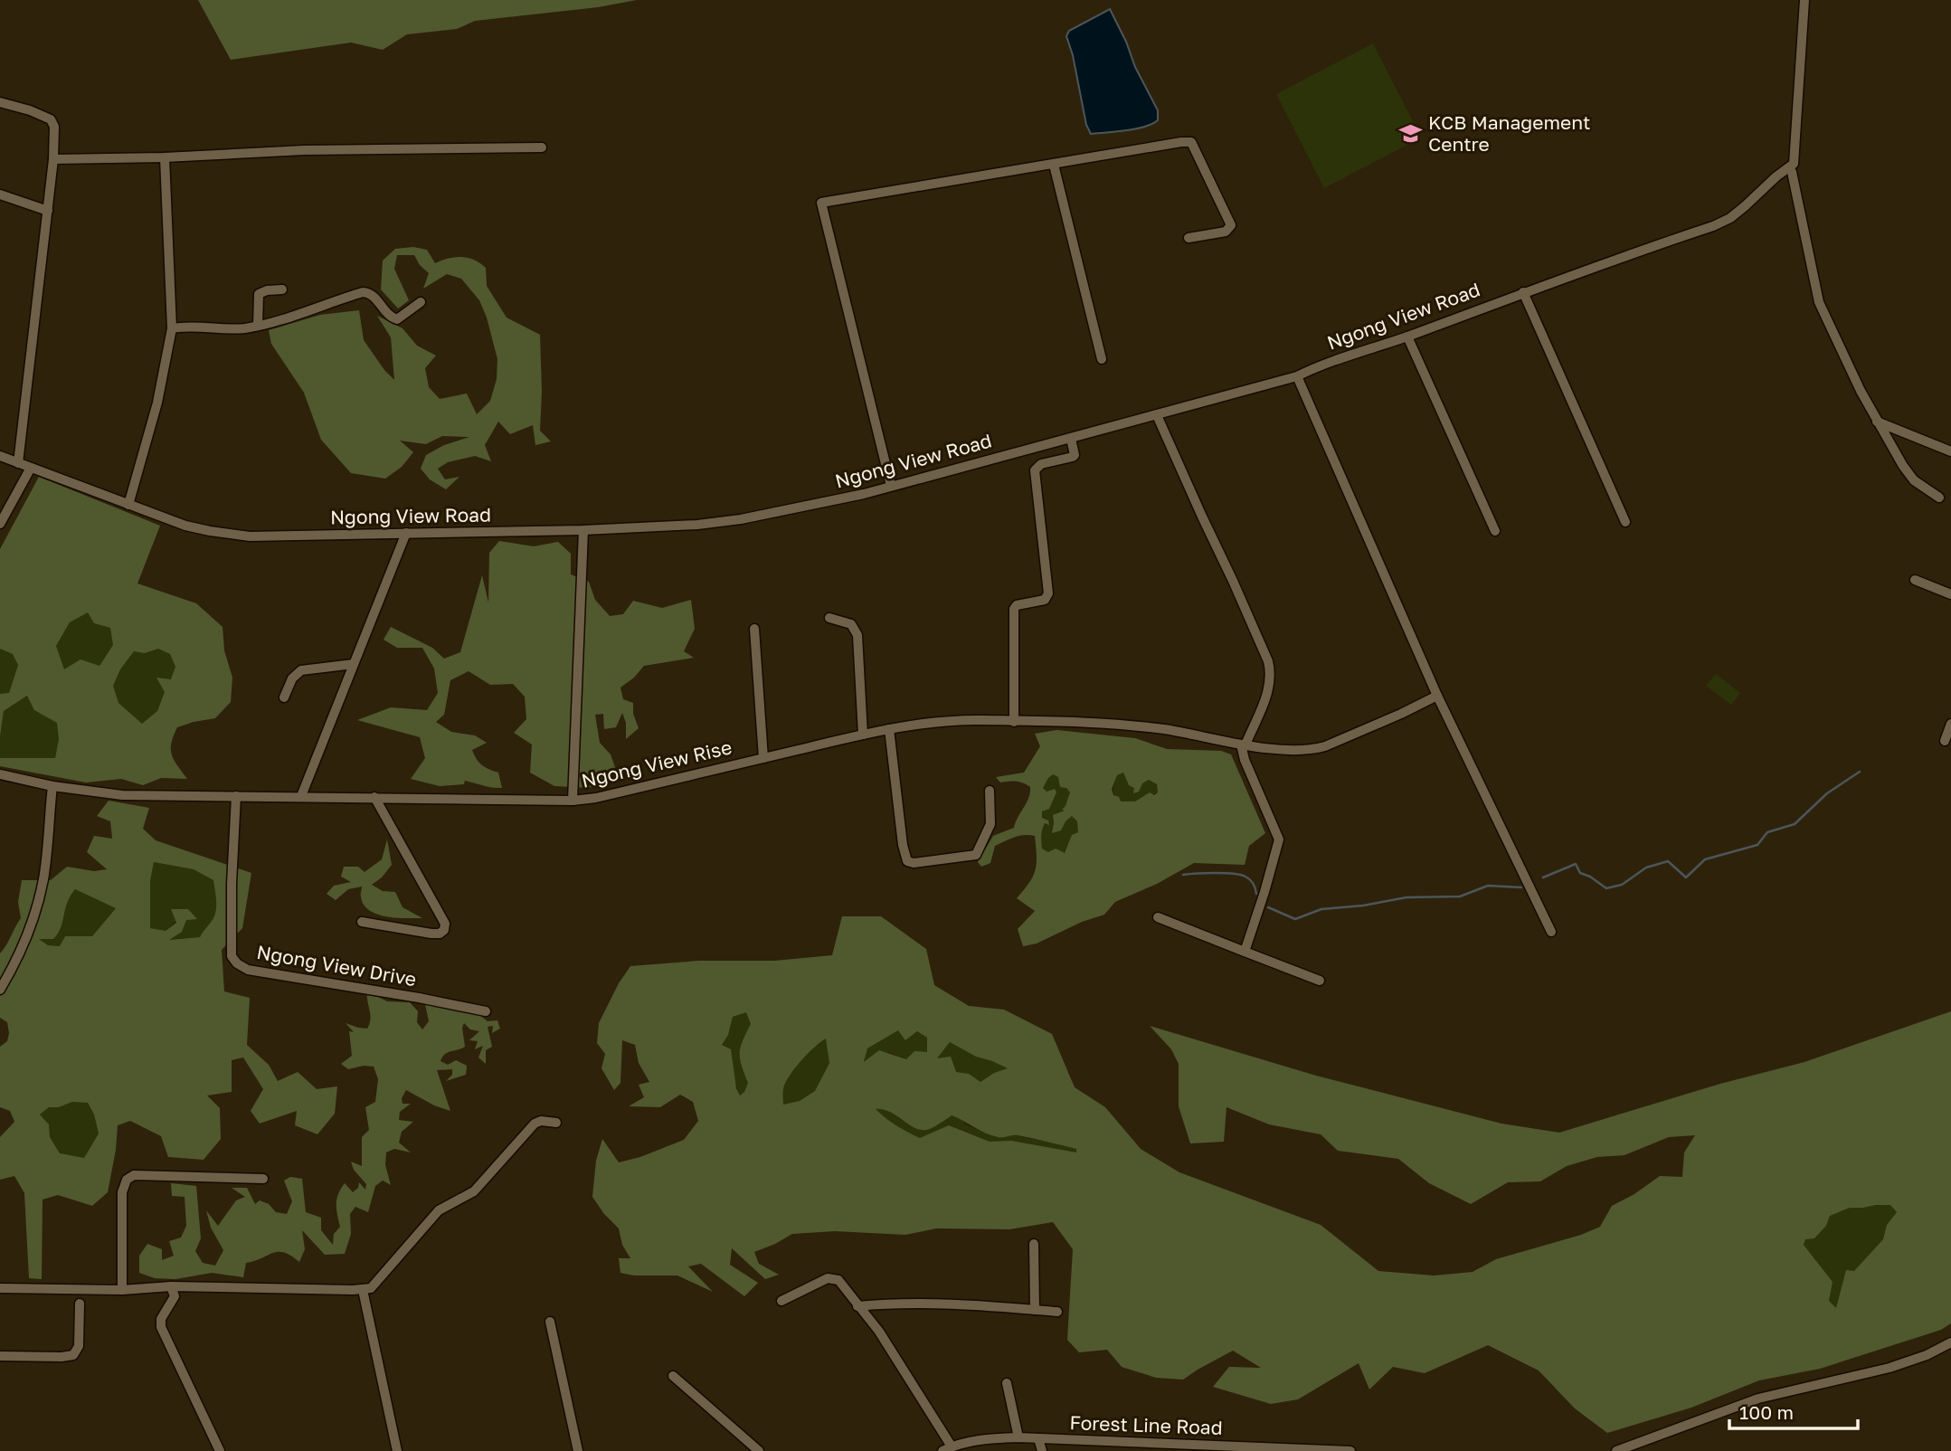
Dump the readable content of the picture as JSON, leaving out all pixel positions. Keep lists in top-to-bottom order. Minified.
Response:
{"streets":{"street":["Ngong View Road","Ngong View Rise","Ngong View Drive","Forest Line Road"]},"crossings":[["Ngong View Rise","Ngong View Drive"]],"places":{"school or university":["KCB Management Centre"]},"scale_bar":"100 m"}
